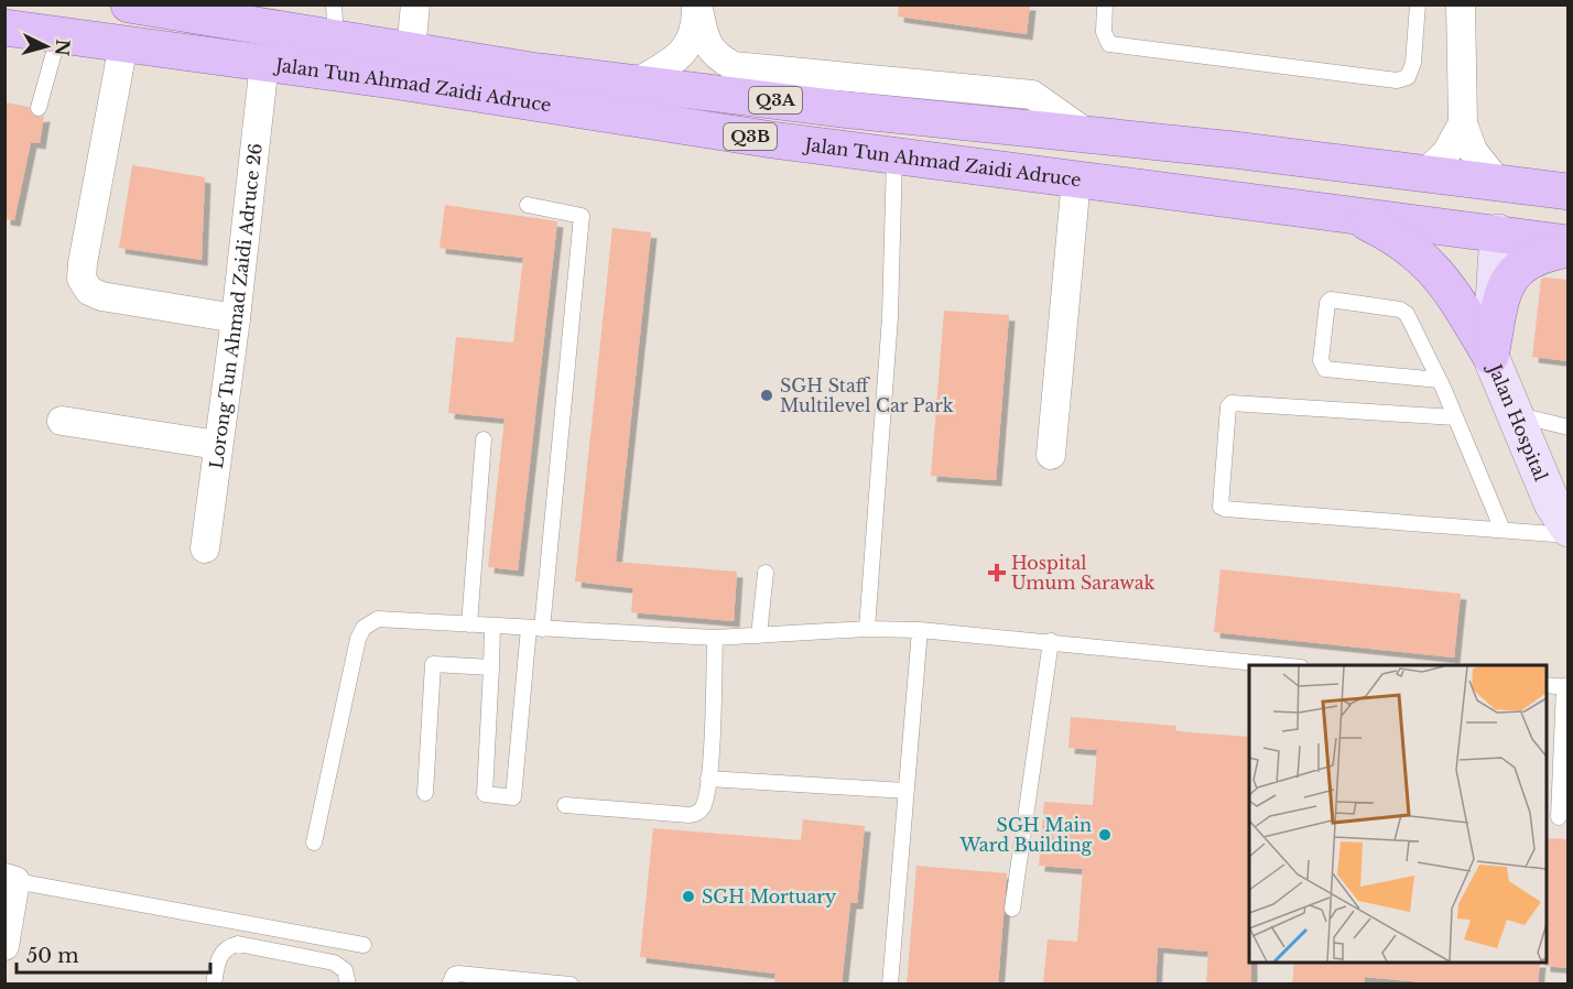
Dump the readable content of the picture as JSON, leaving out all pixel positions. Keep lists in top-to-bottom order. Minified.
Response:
{"streets":{"main road":["Jalan Tun Ahmad Zaidi Adruce","Q3A","Q3B"],"street":["Lorong Tun Ahmad Zaidi Adruce 26","Jalan Hospital"]},"crossings":[["Jalan Tun Ahmad Zaidi Adruce","Lorong Tun Ahmad Zaidi Adruce 26"],["Jalan Tun Ahmad Zaidi Adruce","Jalan Hospital"]],"places":{"other":["SGH Staff Multilevel Car Park","SGH Main Ward Building","SGH Mortuary"],"health":["Hospital Umum Sarawak"]},"scale_bar":"50 m","north":"right"}
